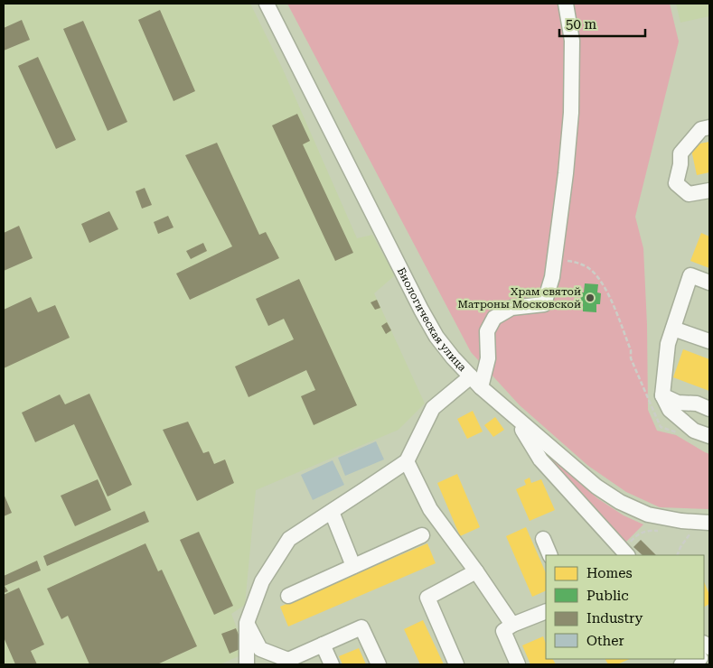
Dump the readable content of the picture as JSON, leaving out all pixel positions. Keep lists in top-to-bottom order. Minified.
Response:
{"streets":{"street":["Биологическая улица"]},"places":["Храм святой Матроны Московской"],"legend":["Homes","Public","Industry","Other"],"scale_bar":"50 m"}
